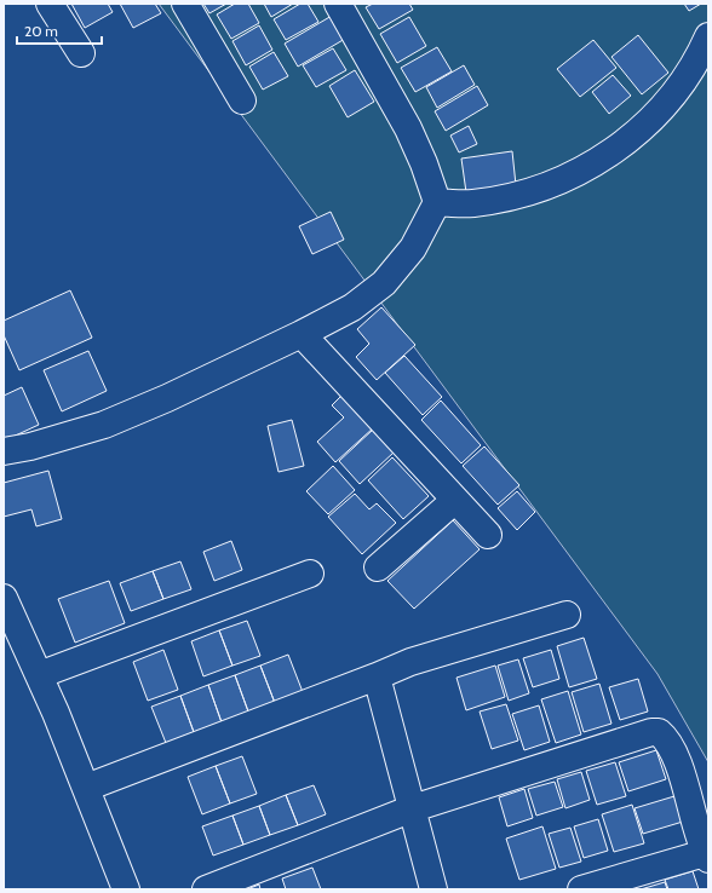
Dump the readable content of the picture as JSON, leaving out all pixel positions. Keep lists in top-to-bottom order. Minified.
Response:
{"scale_bar":"20 m"}
